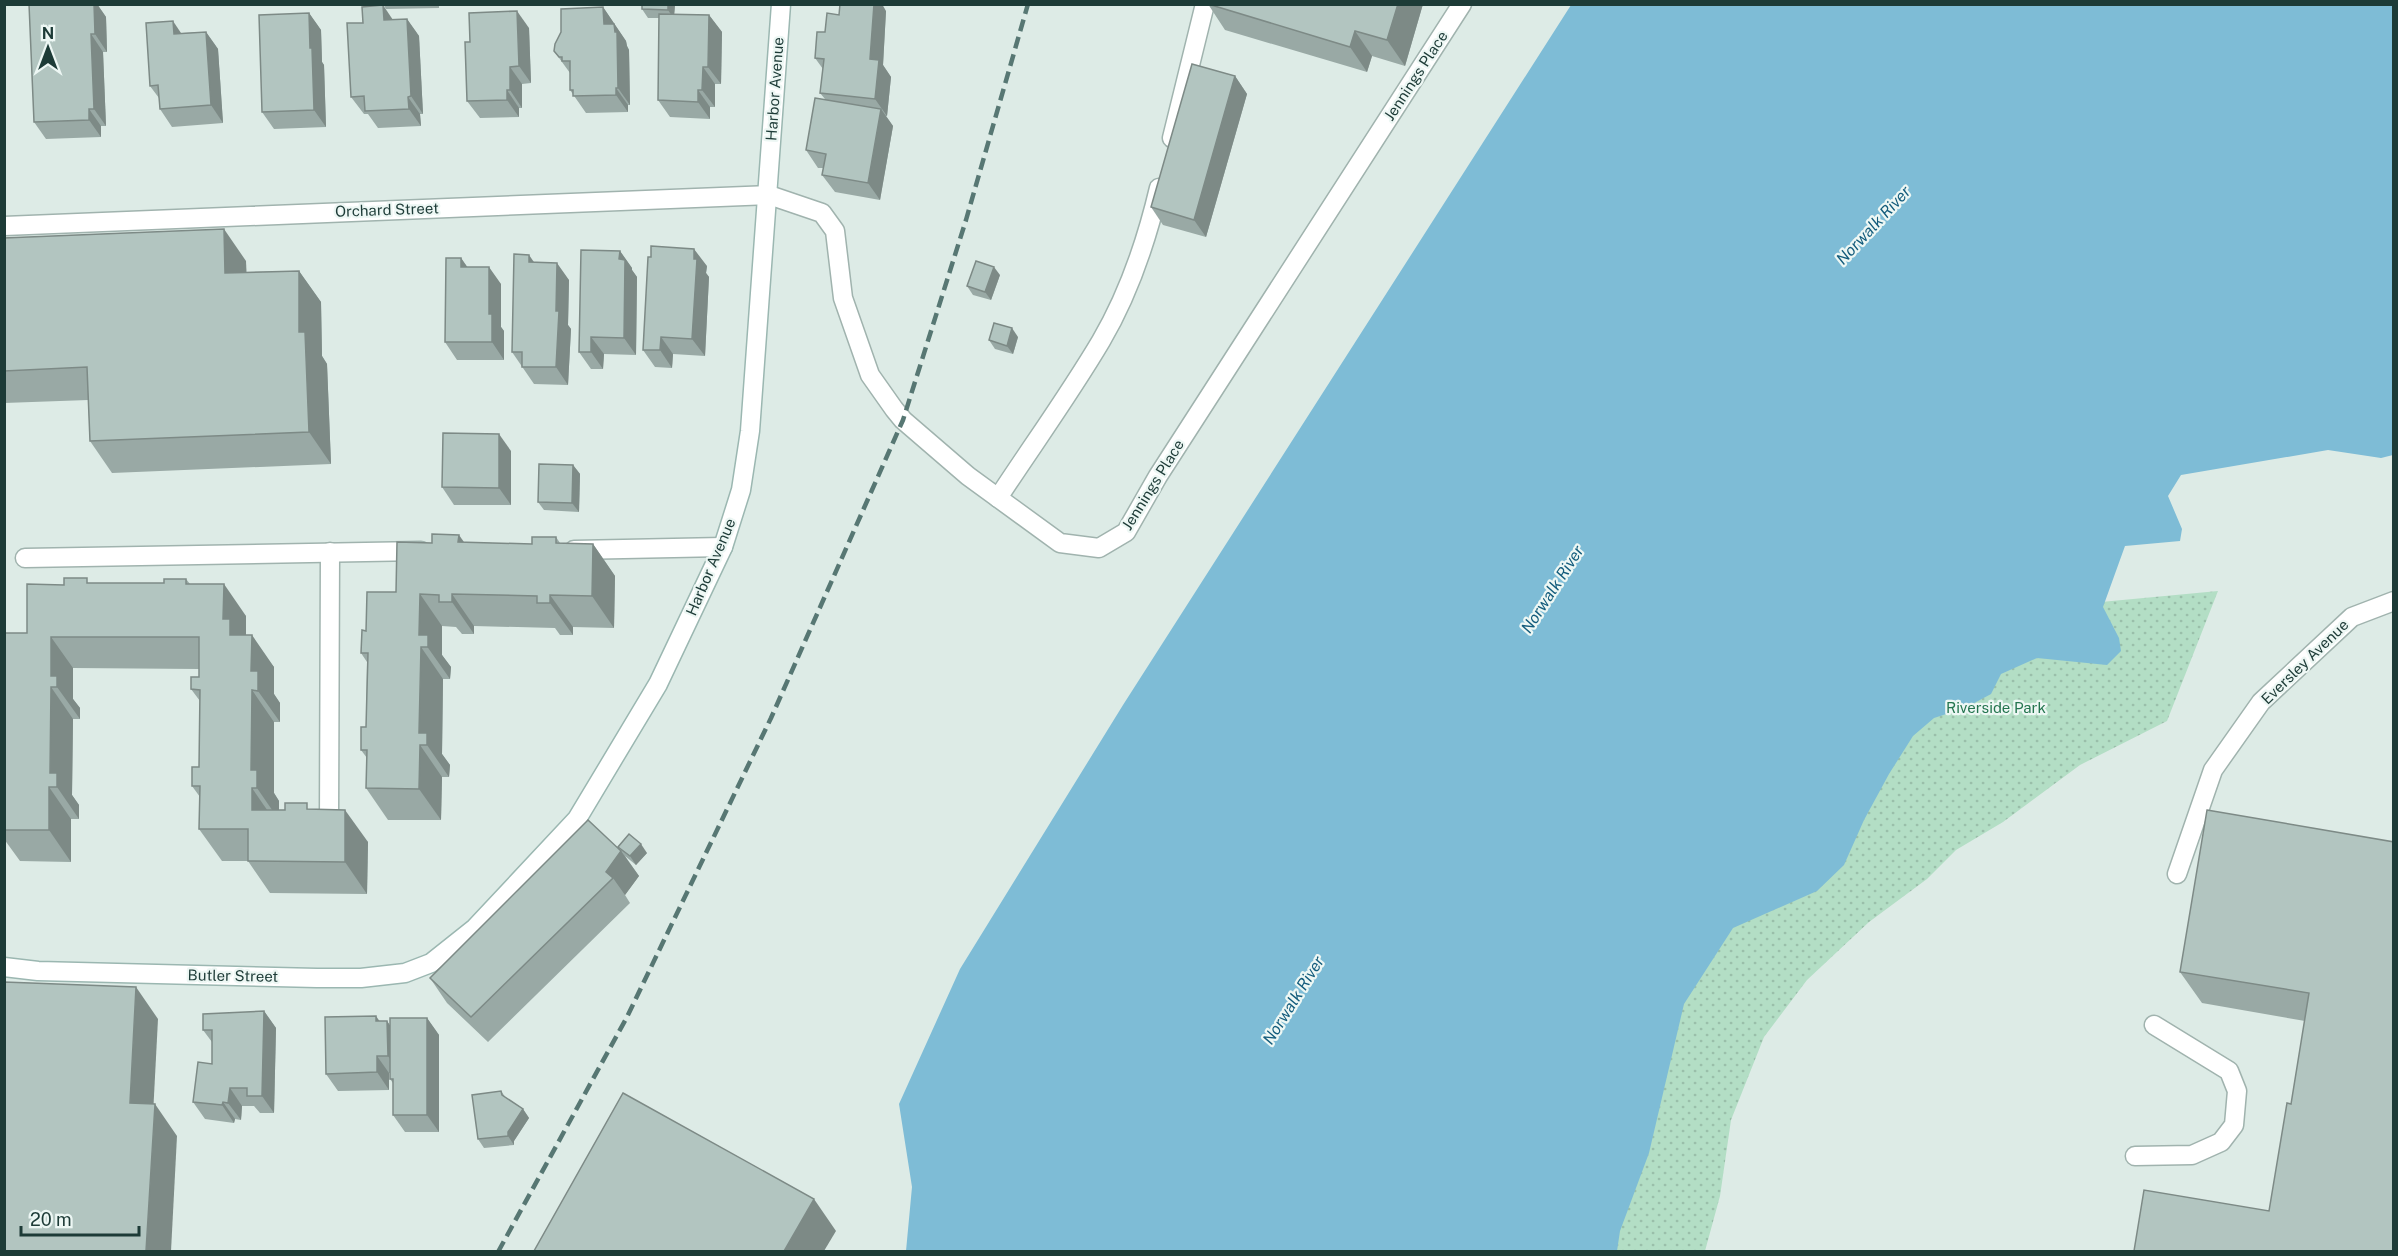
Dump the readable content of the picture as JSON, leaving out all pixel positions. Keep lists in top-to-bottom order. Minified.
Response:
{"streets":{"street":["Jennings Place","Harbor Avenue","Orchard Street","Eversley Avenue","Butler Street"]},"crossings":[["Jennings Place","Harbor Avenue"],["Jennings Place","Orchard Street"],["Harbor Avenue","Orchard Street"],["Harbor Avenue","Butler Street"]],"water":["Norwalk River"],"parks":["Riverside Park"],"scale_bar":"20 m","north":"top"}
